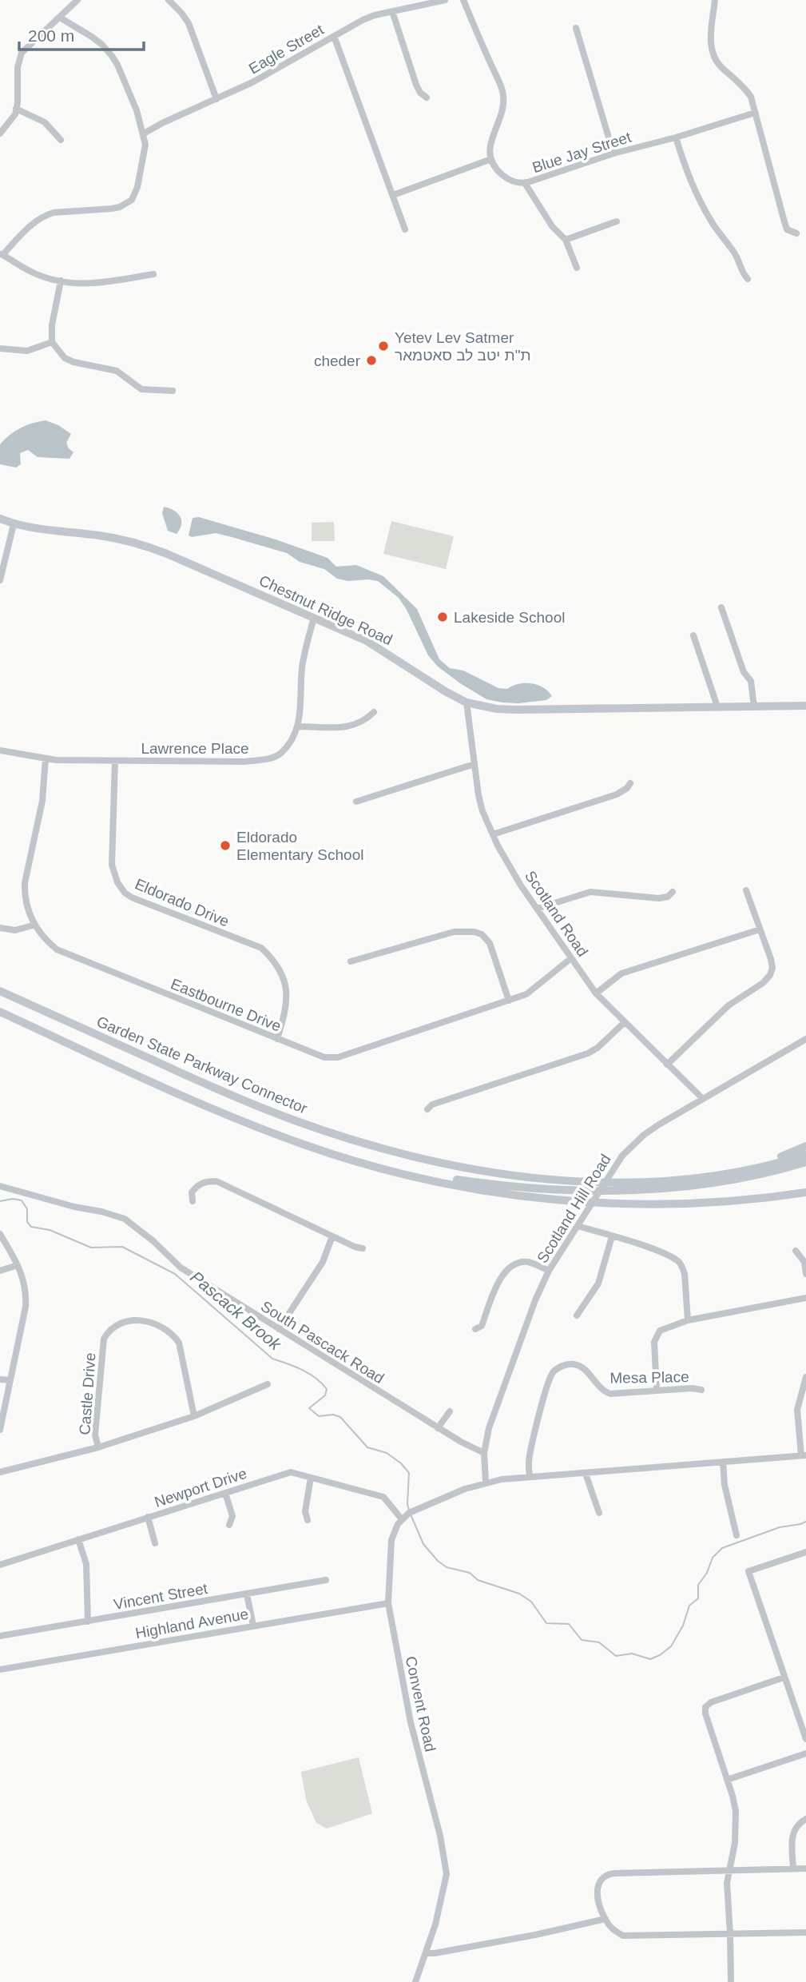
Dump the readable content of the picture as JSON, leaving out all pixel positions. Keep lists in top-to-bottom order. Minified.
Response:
{"streets":{"highway":["Garden State Parkway Connector"],"main road":["Chestnut Ridge Road"],"street":["Eagle Street","Blue Jay Street","Lawrence Place","Eldorado Drive","Scotland Road","Eastbourne Drive","Scotland Hill Road","South Pascack Road","Mesa Place","Castle Drive","Newport Drive","Vincent Street","Highland Avenue","Convent Road"]},"crossings":[["Chestnut Ridge Road","Lawrence Place"],["Chestnut Ridge Road","Scotland Road"],["Lawrence Place","Eldorado Drive"],["Lawrence Place","Eastbourne Drive"],["Eldorado Drive","Eastbourne Drive"],["Scotland Road","Eastbourne Drive"],["Scotland Road","Scotland Hill Road"],["Scotland Hill Road","South Pascack Road"],["Newport Drive","Convent Road"],["Highland Avenue","Convent Road"]],"water":["Pascack Brook"],"places":["Yetev Lev Satmer ת\"ת יטב לב סאטמאר","cheder","Lakeside School","Eldorado Elementary School"],"scale_bar":"200 m"}
